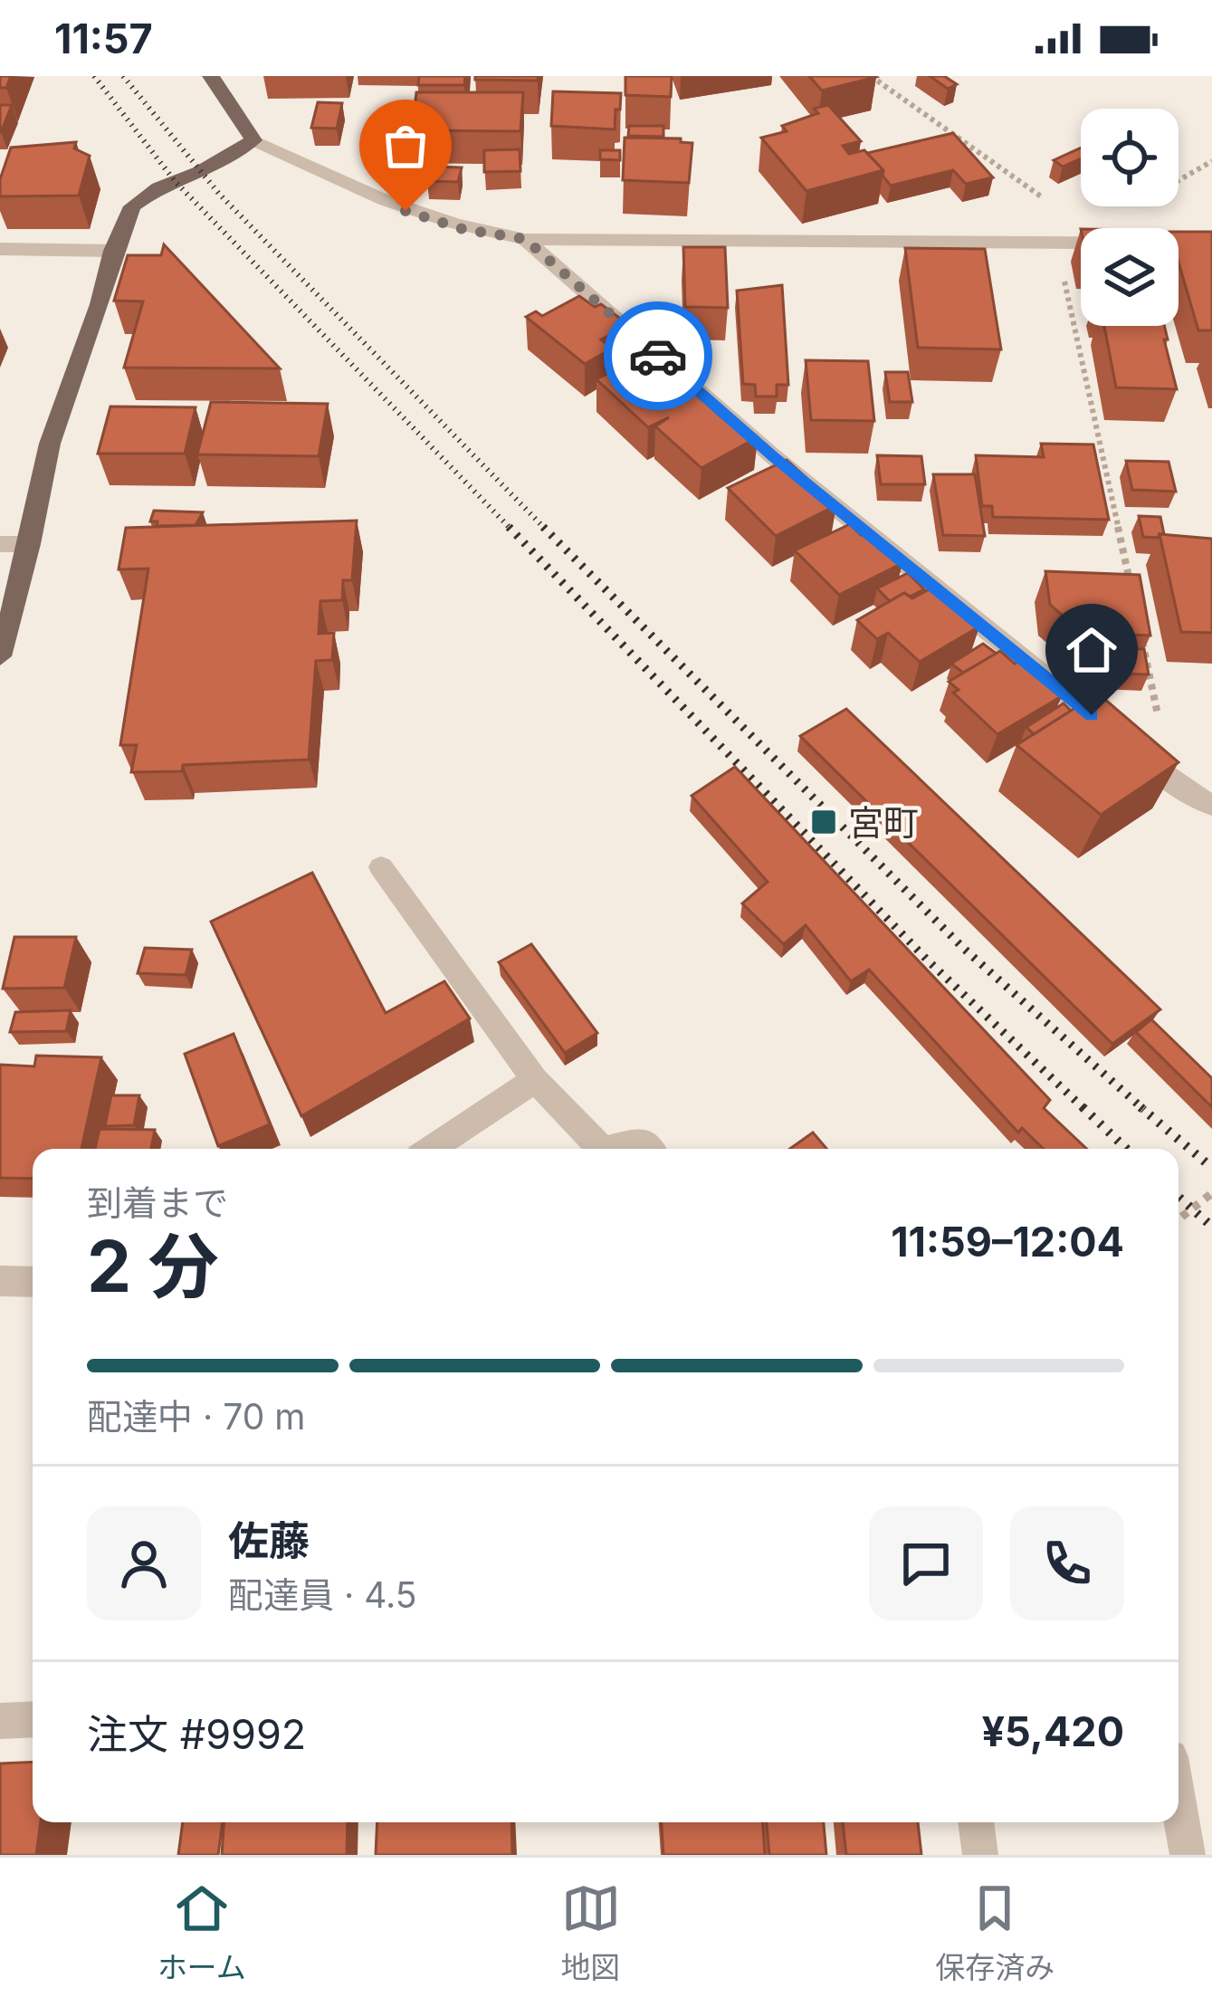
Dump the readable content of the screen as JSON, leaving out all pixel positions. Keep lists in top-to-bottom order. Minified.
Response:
{"places":{"transit":["宮町"]},"page":{"status":"11:57","heading":["2 分","到着まで","11:59–12:04"],"panel":["佐藤","配達員 · 4.5","注文 #9992","¥5,420"],"bar":"配達中 · 70 m","tabs":["ホーム","地図","保存済み"]}}
